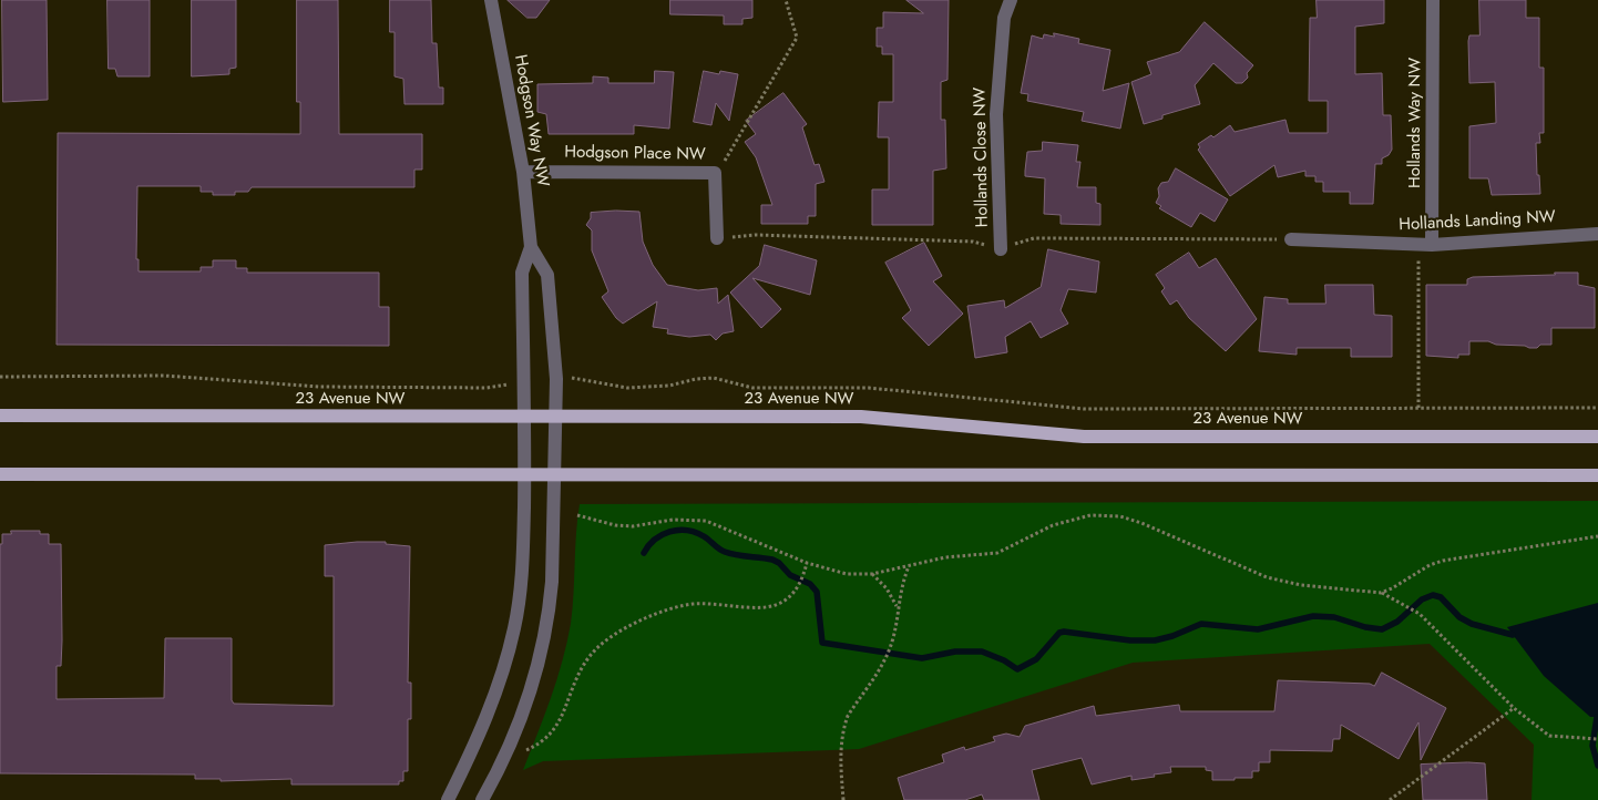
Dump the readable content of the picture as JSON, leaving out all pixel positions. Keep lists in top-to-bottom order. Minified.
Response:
{"streets":{"main road":["23 Avenue NW"],"street":["Hodgson Way NW","Hollands Way NW","Hodgson Place NW","Hollands Close NW","Hollands Landing NW"]},"crossings":[["Hodgson Way NW","Hodgson Place NW"],["Hodgson Way NW","23 Avenue NW"],["Hollands Way NW","Hollands Landing NW"]]}
